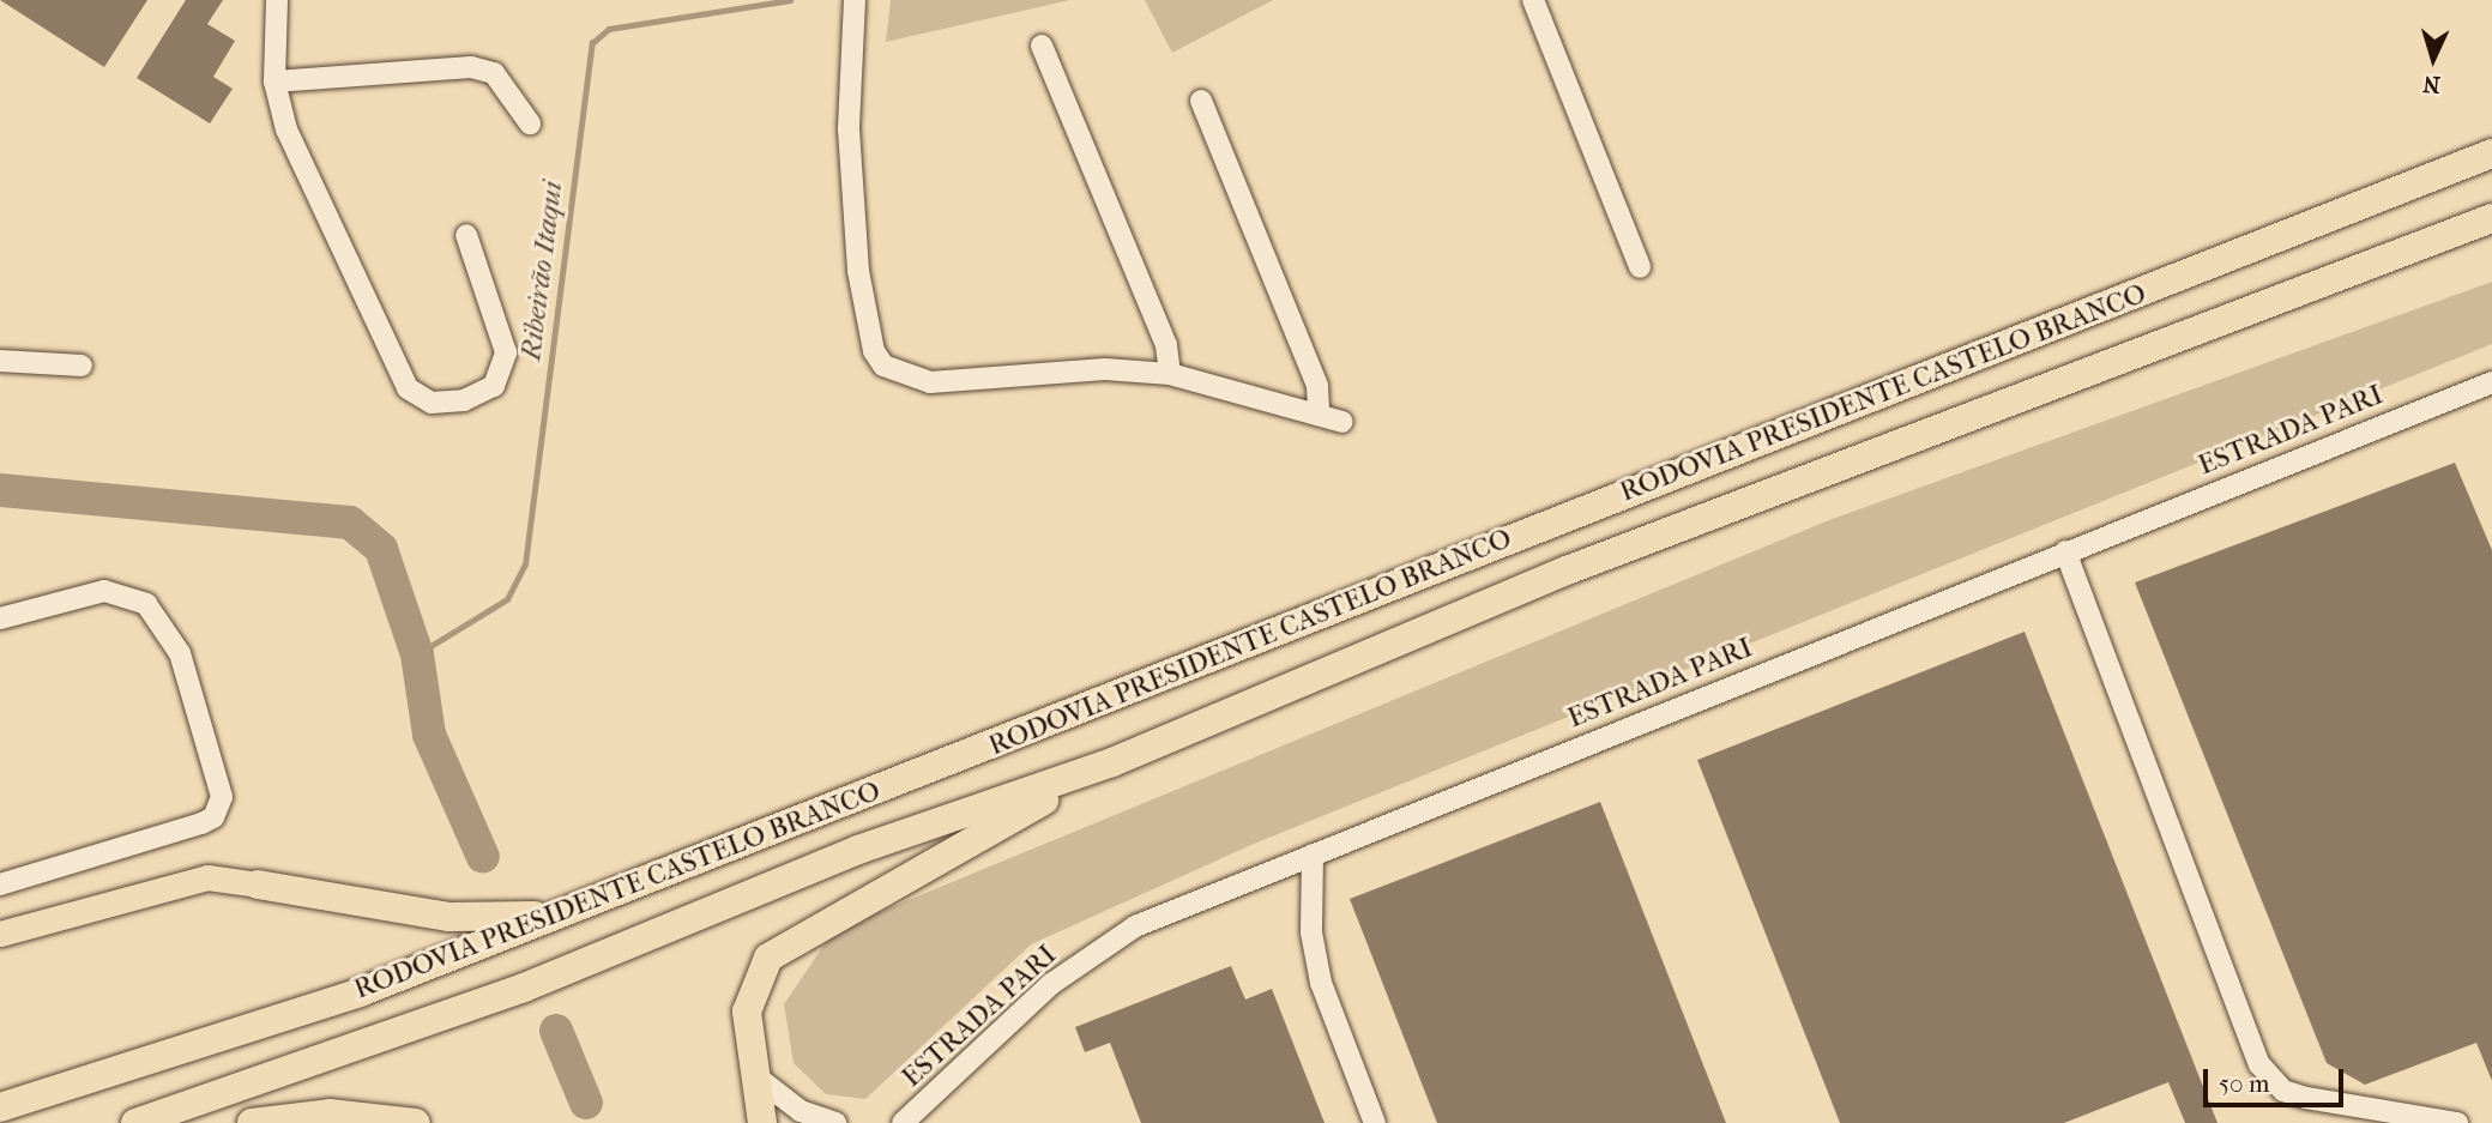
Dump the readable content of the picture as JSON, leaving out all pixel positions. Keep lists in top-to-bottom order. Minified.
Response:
{"streets":{"highway":["RODOVIA PRESIDENTE CASTELO BRANCO"],"lane":["ESTRADA PARI"]},"water":["Ribeirão Itaqui"],"scale_bar":"50 m","north":"bottom"}
